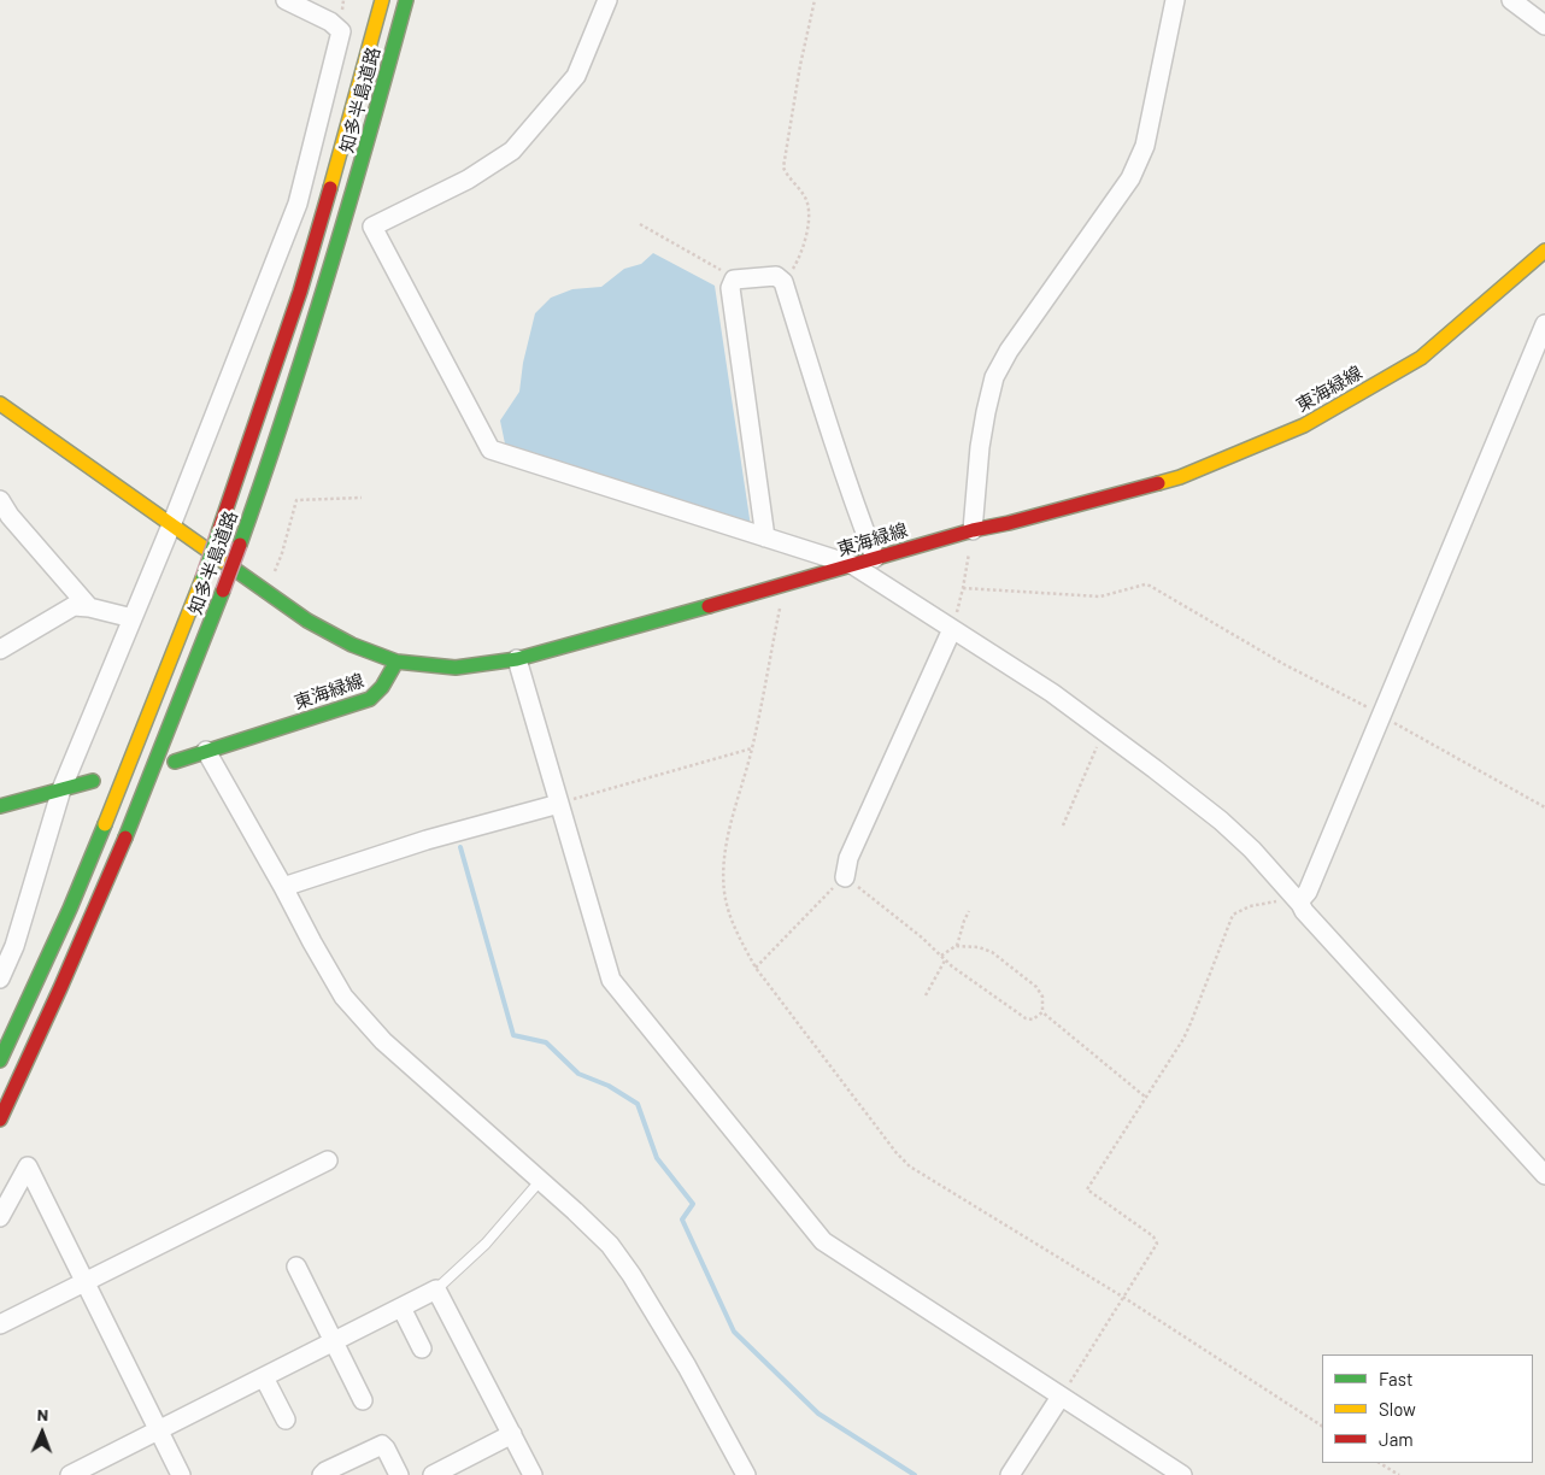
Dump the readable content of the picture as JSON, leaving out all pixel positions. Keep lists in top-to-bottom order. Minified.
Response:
{"streets":{"main road":["知多半島道路","東海緑線"]},"legend":["Fast","Slow","Jam"],"north":"top"}
